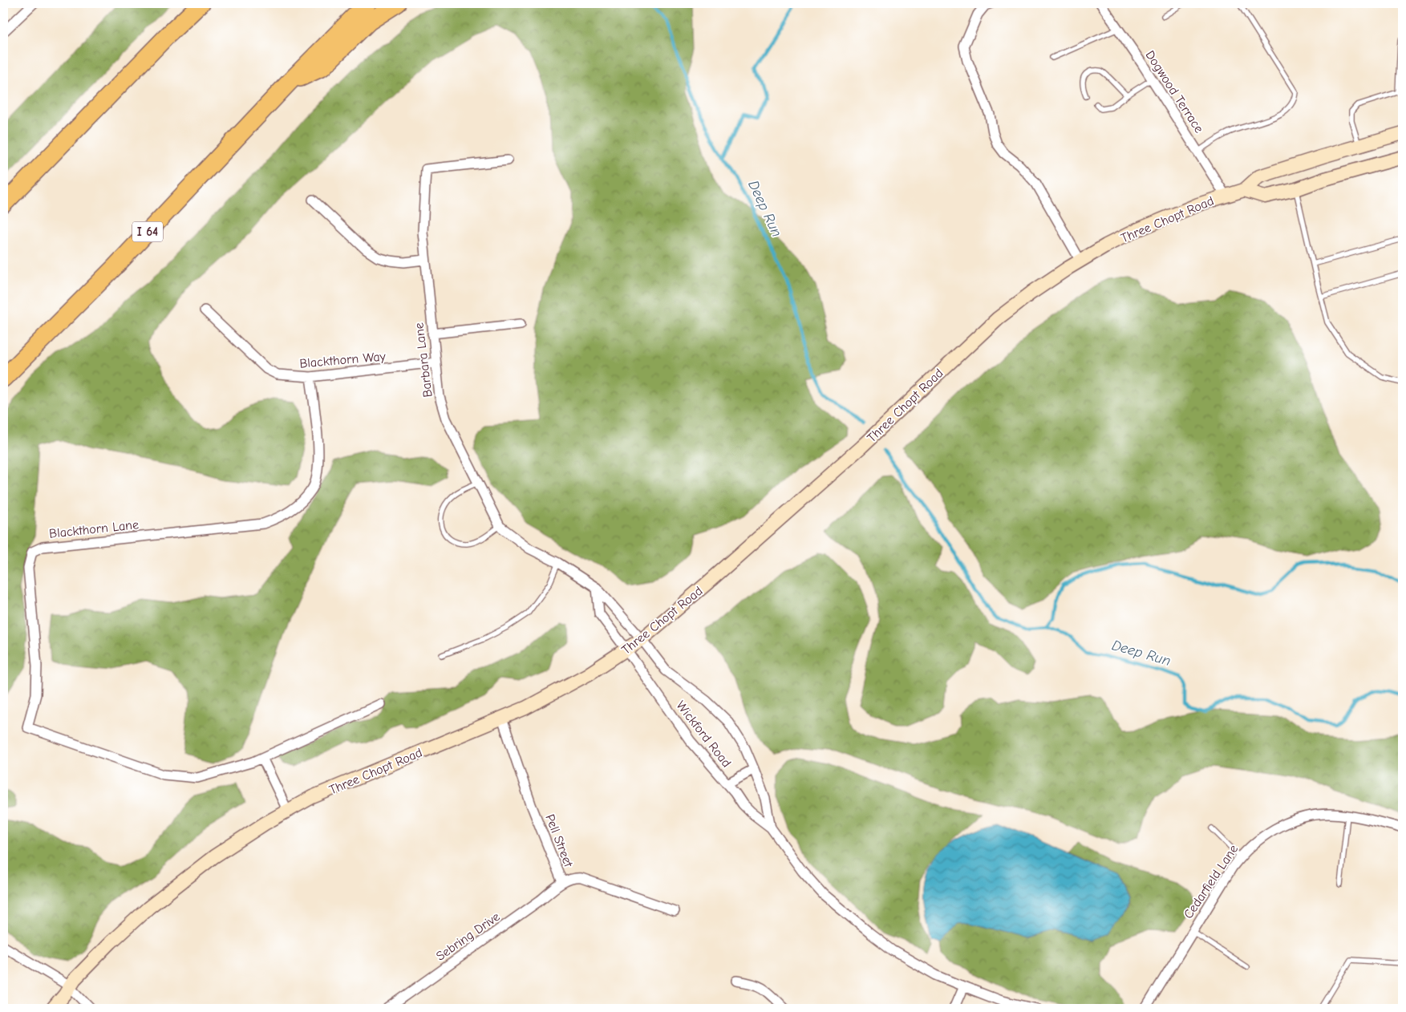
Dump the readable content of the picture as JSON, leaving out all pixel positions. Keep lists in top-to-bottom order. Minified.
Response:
{"streets":{"highway":["I 64"],"main road":["Three Chopt Road"],"street":["Dogwood Terrace","Blackthorn Way","Barbara Lane","Blackthorn Lane","Wickford Road","Pell Street","Cedarfield Lane","Sebring Drive"]},"crossings":[["Dogwood Terrace","Three Chopt Road"],["Three Chopt Road","Barbara Lane"],["Three Chopt Road","Wickford Road"],["Three Chopt Road","Pell Street"],["Blackthorn Way","Barbara Lane"],["Blackthorn Way","Blackthorn Lane"],["Barbara Lane","Wickford Road"],["Pell Street","Sebring Drive"]],"water":["Deep Run"]}
